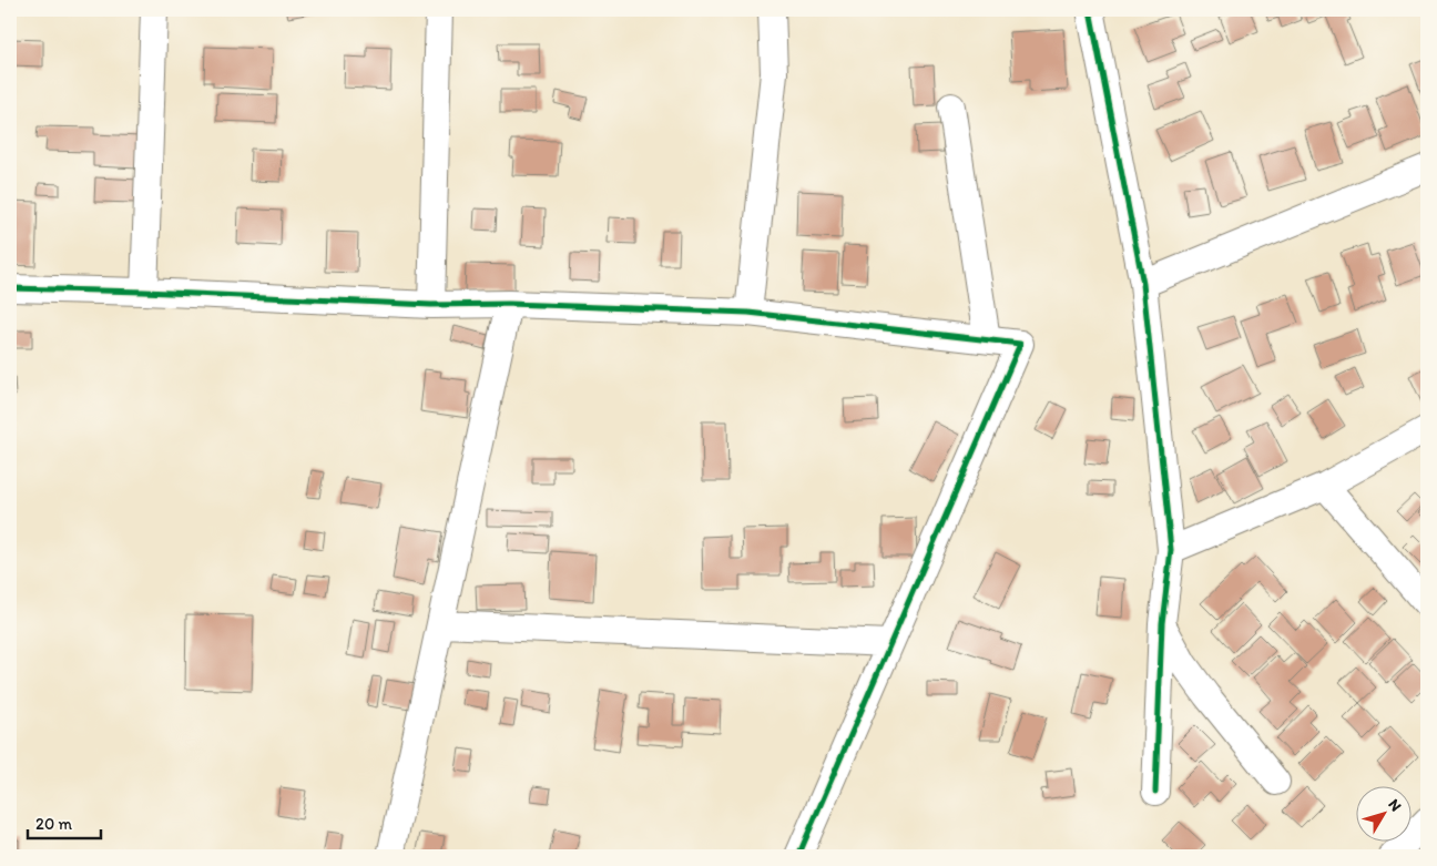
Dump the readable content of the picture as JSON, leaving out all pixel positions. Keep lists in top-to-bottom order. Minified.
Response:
{"scale_bar":"20 m","north":"top right"}
